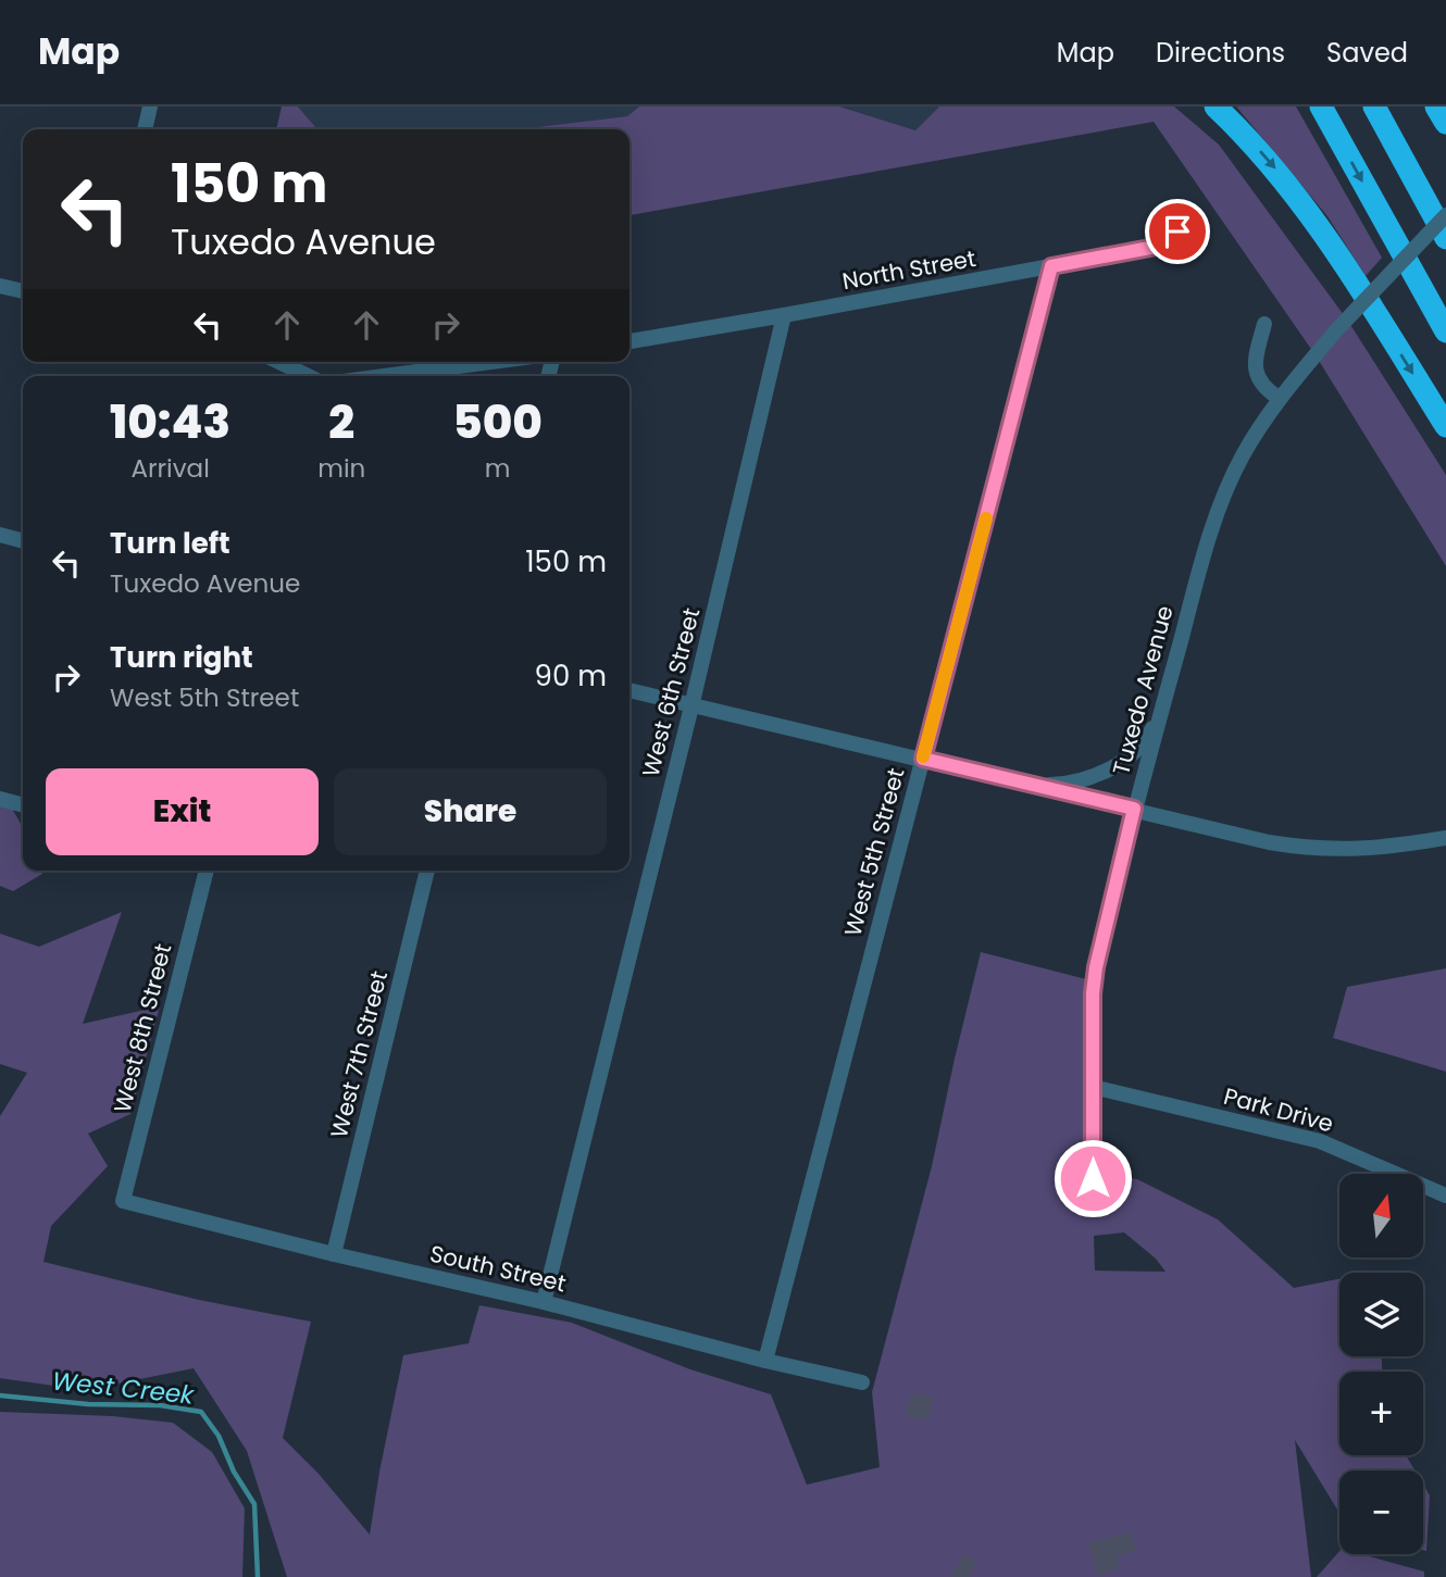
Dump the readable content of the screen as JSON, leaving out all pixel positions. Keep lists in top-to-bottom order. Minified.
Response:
{"streets":{"street":["North Street","Tuxedo Avenue","West 6th Street","West 5th Street","West 8th Street","West 7th Street","Park Drive","South Street"]},"crossings":[["North Street","West 6th Street"],["North Street","West 5th Street"],["Tuxedo Avenue","West 6th Street"],["Tuxedo Avenue","West 5th Street"],["West 6th Street","South Street"],["West 5th Street","South Street"],["West 8th Street","South Street"],["West 7th Street","South Street"]],"water":["West Creek"],"north":"top","page":{"header":"Map","nav":["Map","Directions","Saved"],"turn":["150 m","Tuxedo Avenue"],"eta":["10:43","Arrival","2","min","500","m"],"list":[{"name":"Turn left","note":"Tuxedo Avenue","value":"150 m"},{"name":"Turn right","note":"West 5th Street","value":"90 m"}],"buttons":["Exit","Share"],"map_buttons":["+","−"]}}
